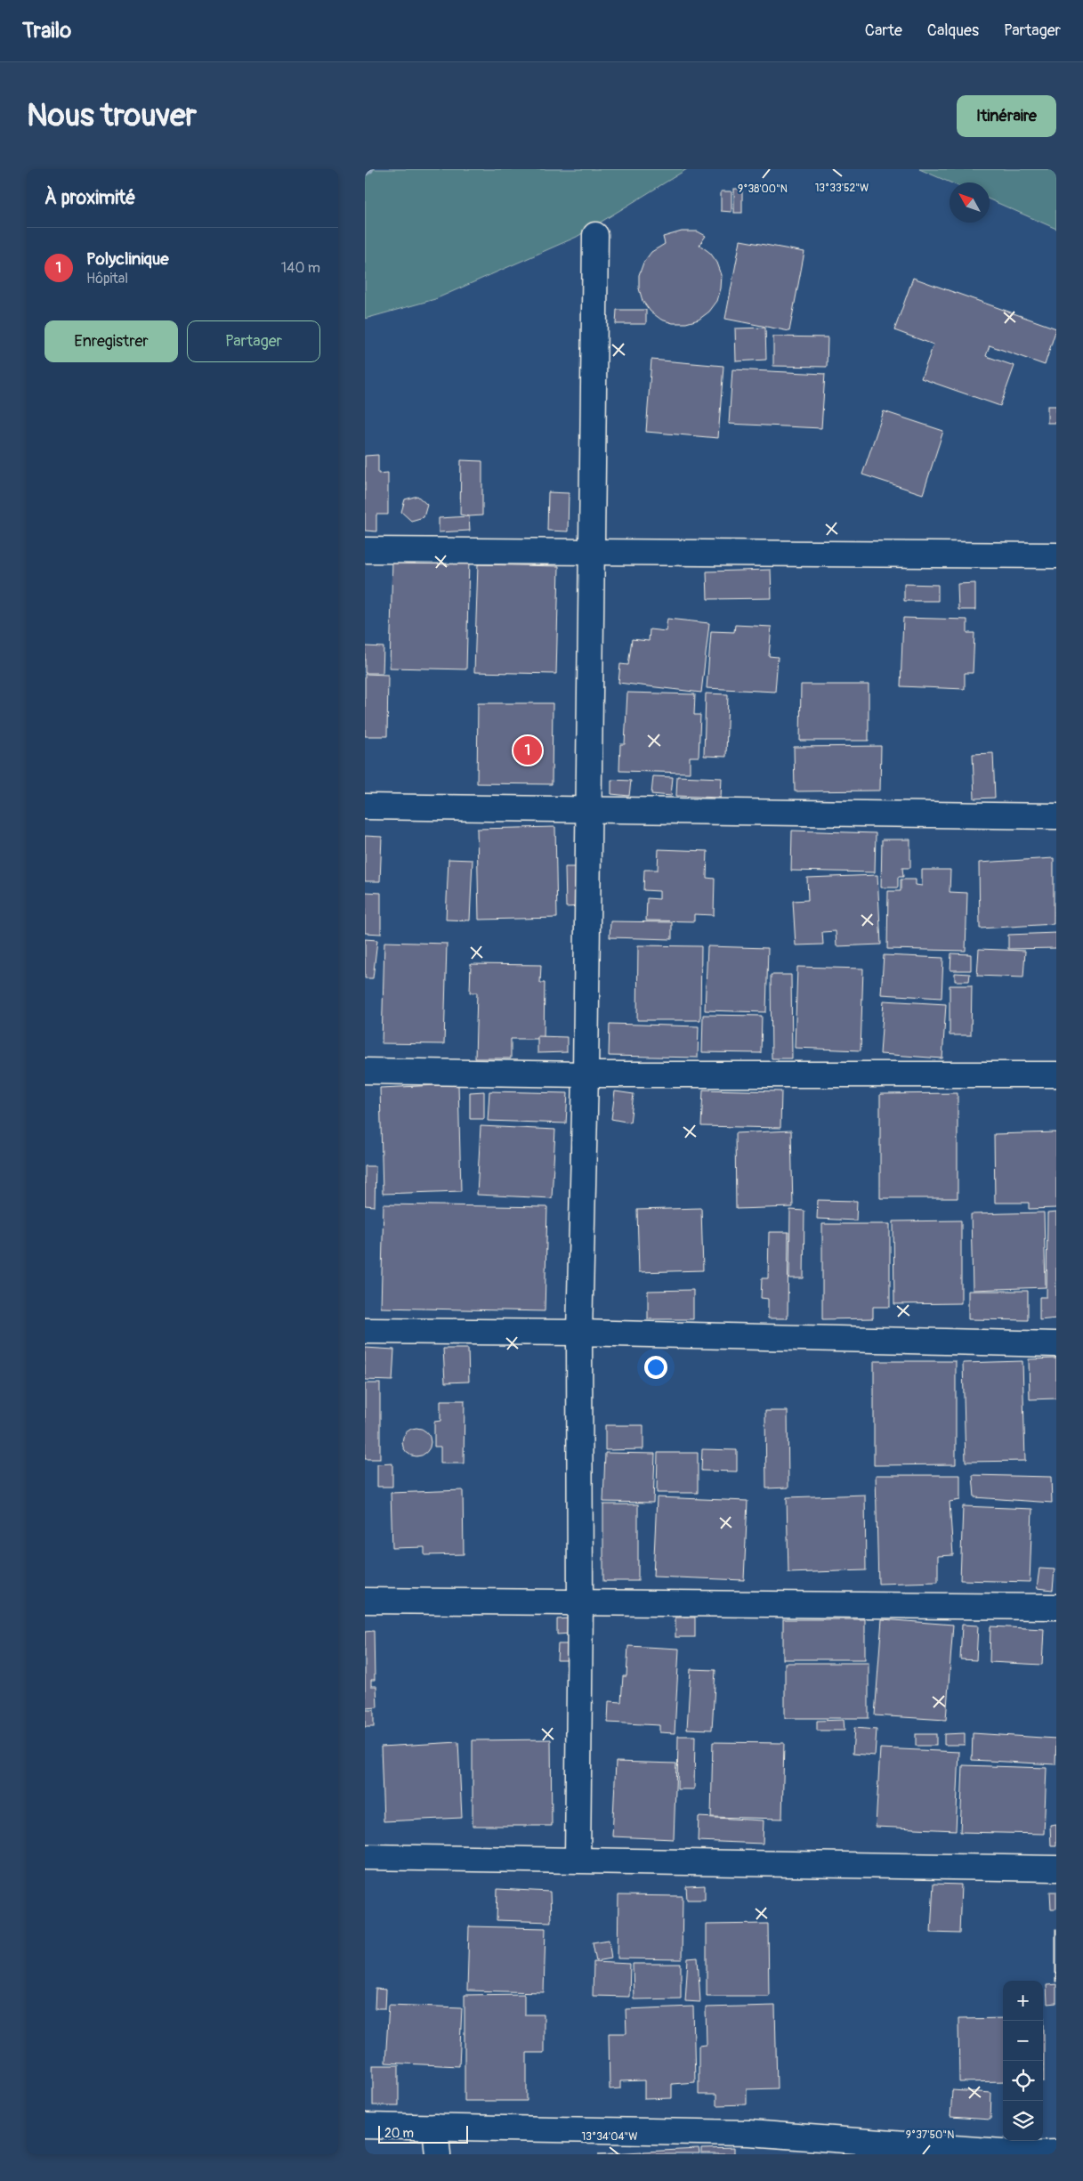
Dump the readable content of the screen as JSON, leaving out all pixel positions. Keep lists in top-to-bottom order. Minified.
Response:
{"scale_bar":"20 m","north":"top left","page":{"header":"Trailo","nav":["Carte","Calques","Partager"],"buttons":["Itinéraire",["Enregistrer","Partager"]],"title":"Nous trouver","heading":"À proximité","list":[{"mark":"1","name":"Polyclinique","note":"Hôpital","value":"140 m"}],"pins":"1","map_buttons":["+","−"],"scale":"20 m"},"coordinates":["13°33'52\"W","9°38'00\"N","9°37'50\"N","13°34'04\"W"]}
